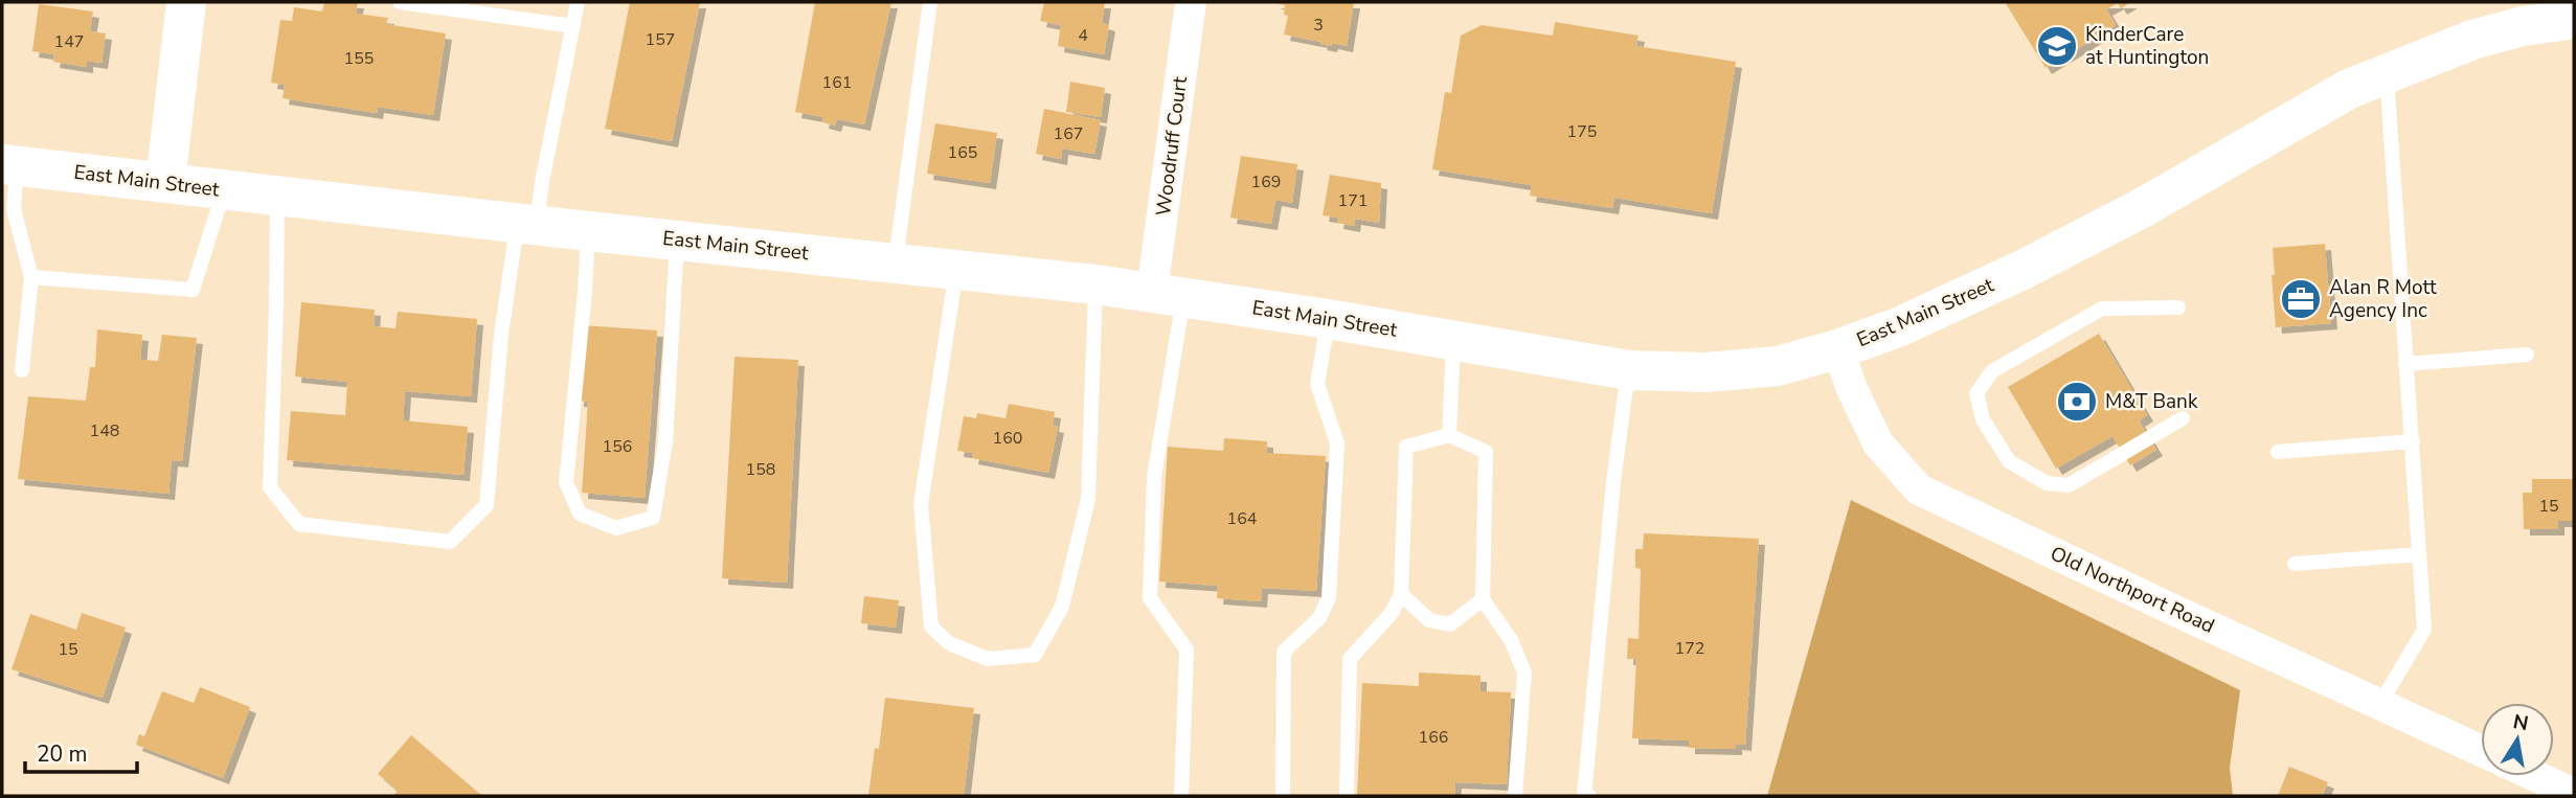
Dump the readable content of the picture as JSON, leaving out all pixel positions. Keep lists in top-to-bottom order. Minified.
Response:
{"streets":{"main road":["East Main Street"],"street":["Woodruff Court","Old Northport Road"]},"crossings":[["Woodruff Court","East Main Street"],["East Main Street","Old Northport Road"]],"places":{"school or university":["KinderCare at Huntington"],"office":["Alan R Mott Agency Inc"],"bank":["M&T Bank"]},"house_numbers":["3","4","157","147","155","161","175","167","165","169","171","148","160","156","158","15","164","172","15","166"],"scale_bar":"20 m","north":"top"}
